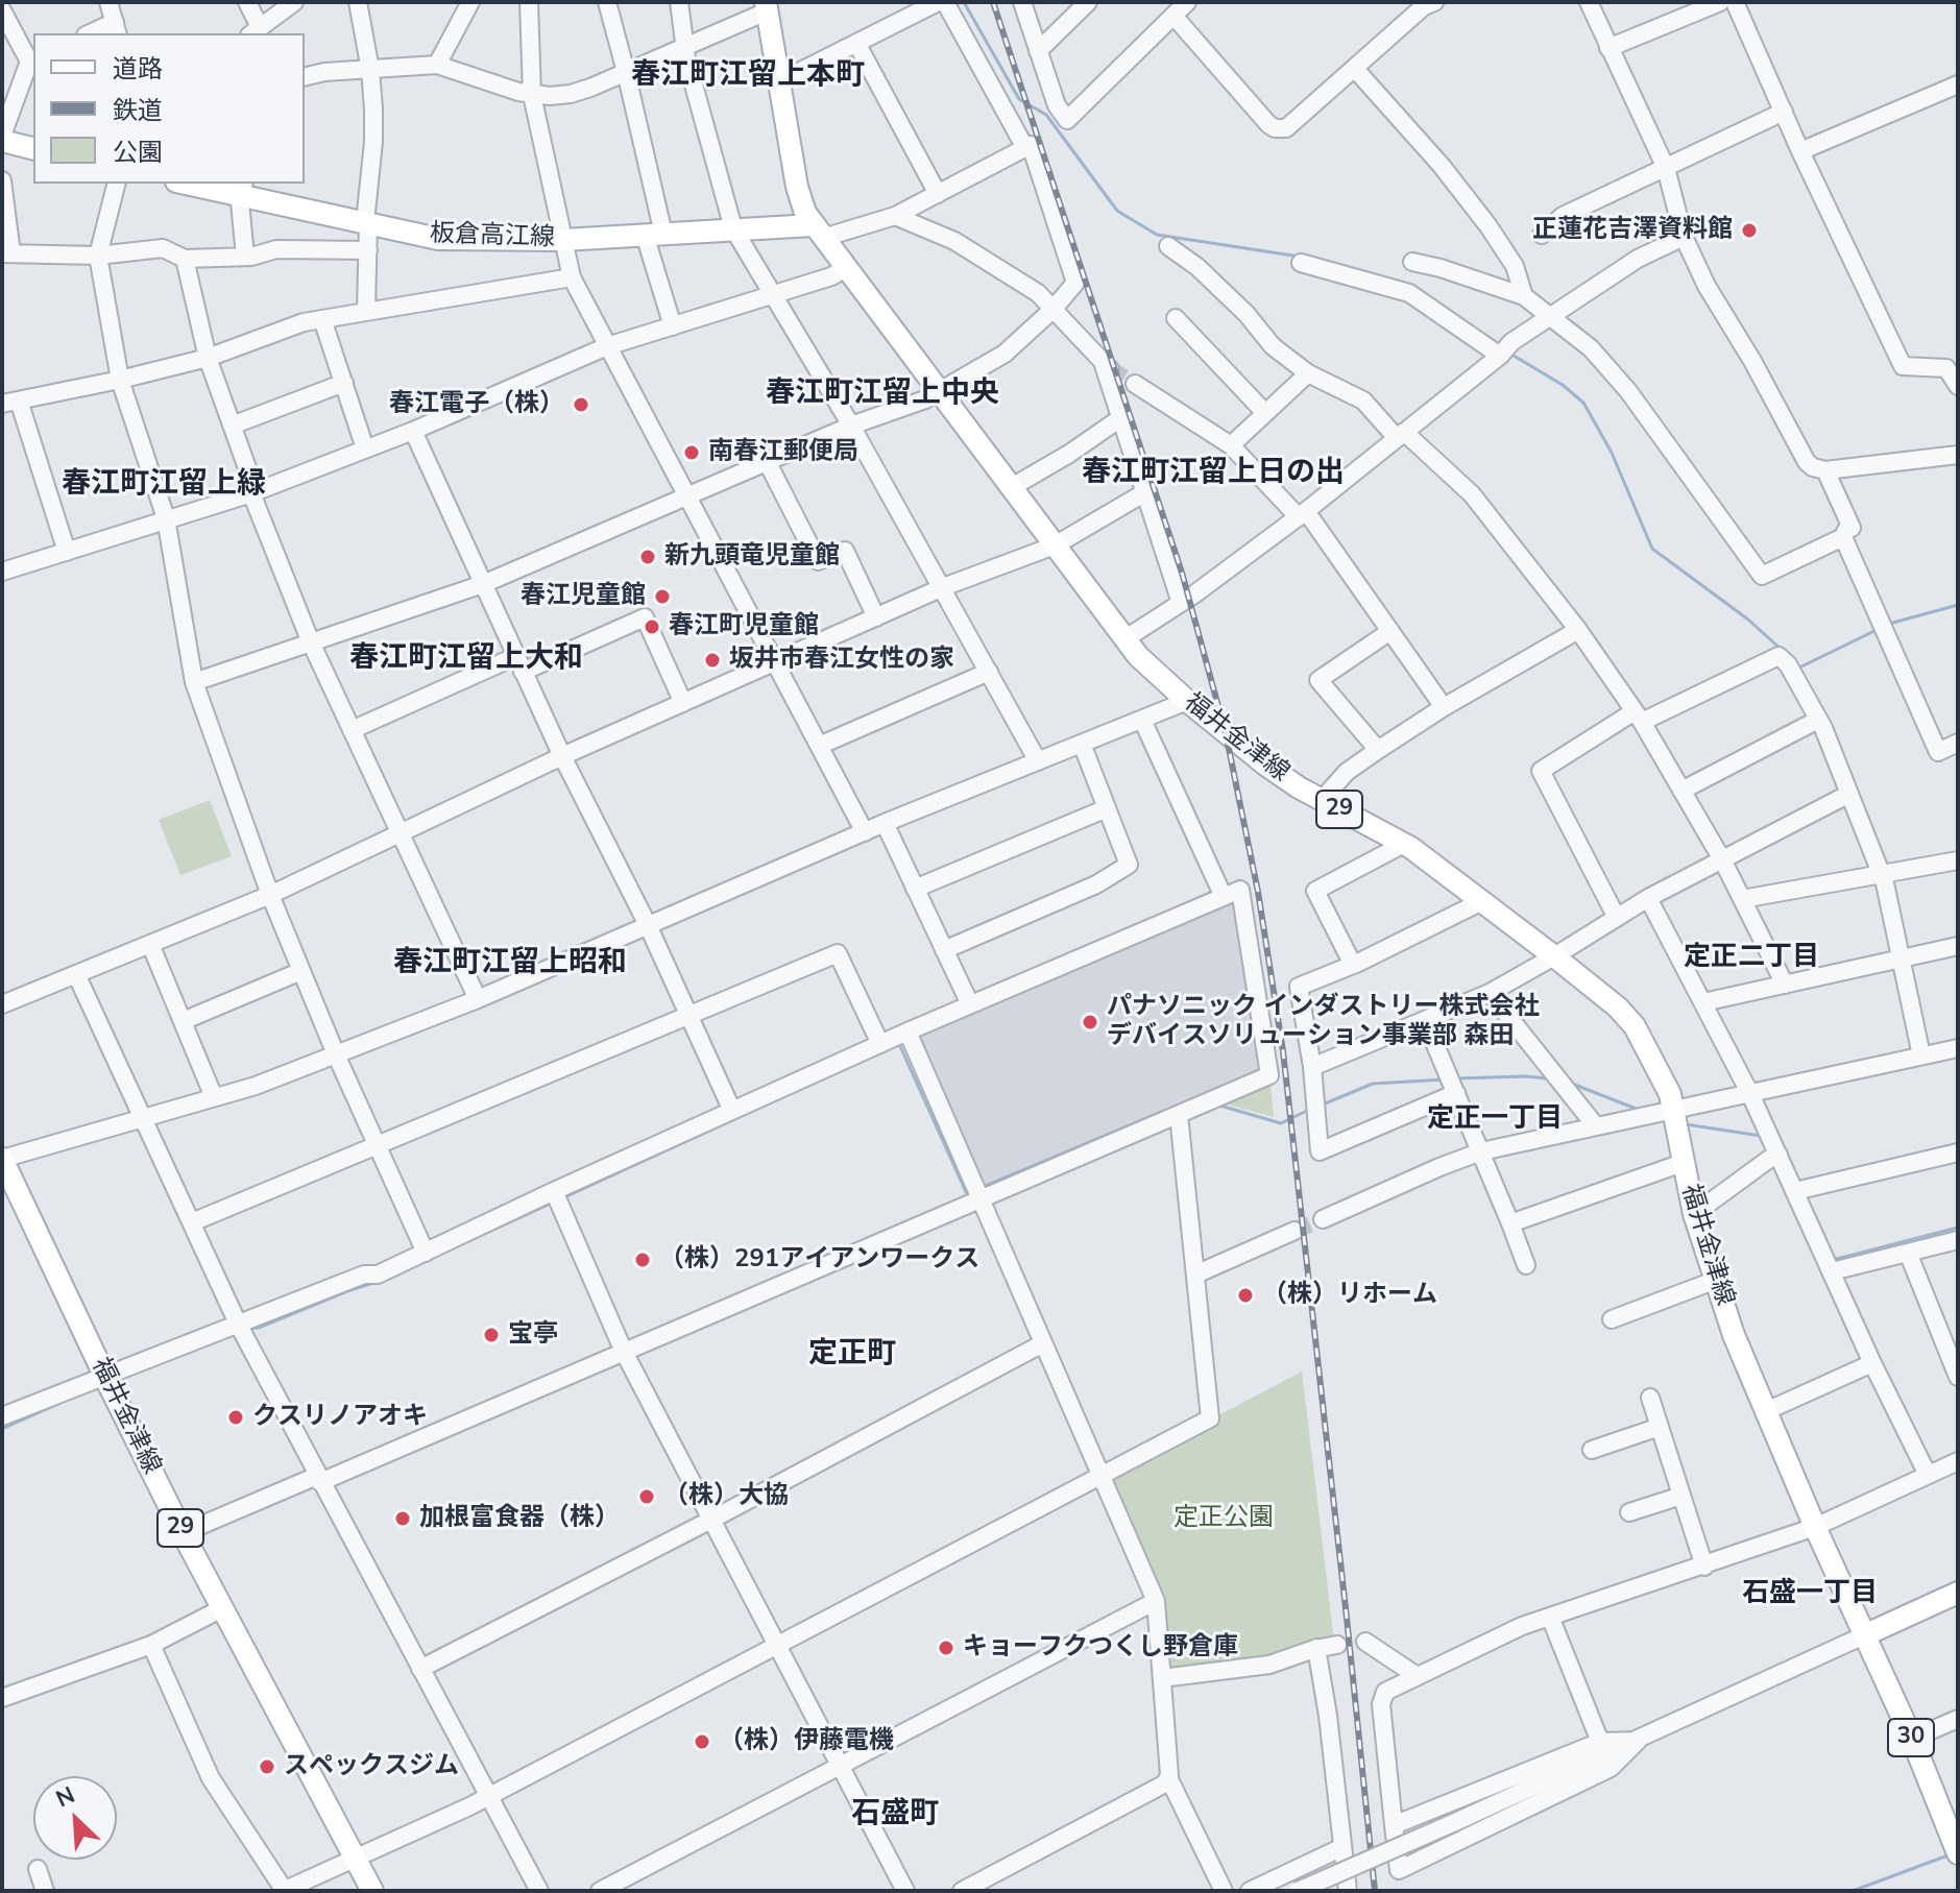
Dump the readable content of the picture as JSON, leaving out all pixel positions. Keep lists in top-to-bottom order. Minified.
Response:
{"streets":{"main road":["板倉高江線","福井金津線","29","30"]},"crossings":[["板倉高江線","福井金津線"],["福井金津線","30"]],"districts":["春江町江留上本町","春江町江留上中央","春江町江留上日の出","春江町江留上緑","春江町江留上大和","定正二丁目","春江町江留上昭和","定正一丁目","定正町","石盛一丁目","石盛町"],"parks":["定正公園"],"places":["正蓮花吉澤資料館","春江電子（株）","南春江郵便局","新九頭竜児童館","春江児童館","春江町児童館","坂井市春江女性の家","パナソニック インダストリー株式会社 デバイスソリューション事業部 森田","（株）291アイアンワークス","（株）リホーム","宝亭","クスリノアオキ","（株）大協","加根富食器（株）","キョーフクつくし野倉庫","（株）伊藤電機","スペックスジム"],"legend":["道路","鉄道","公園"],"north":"top left"}
